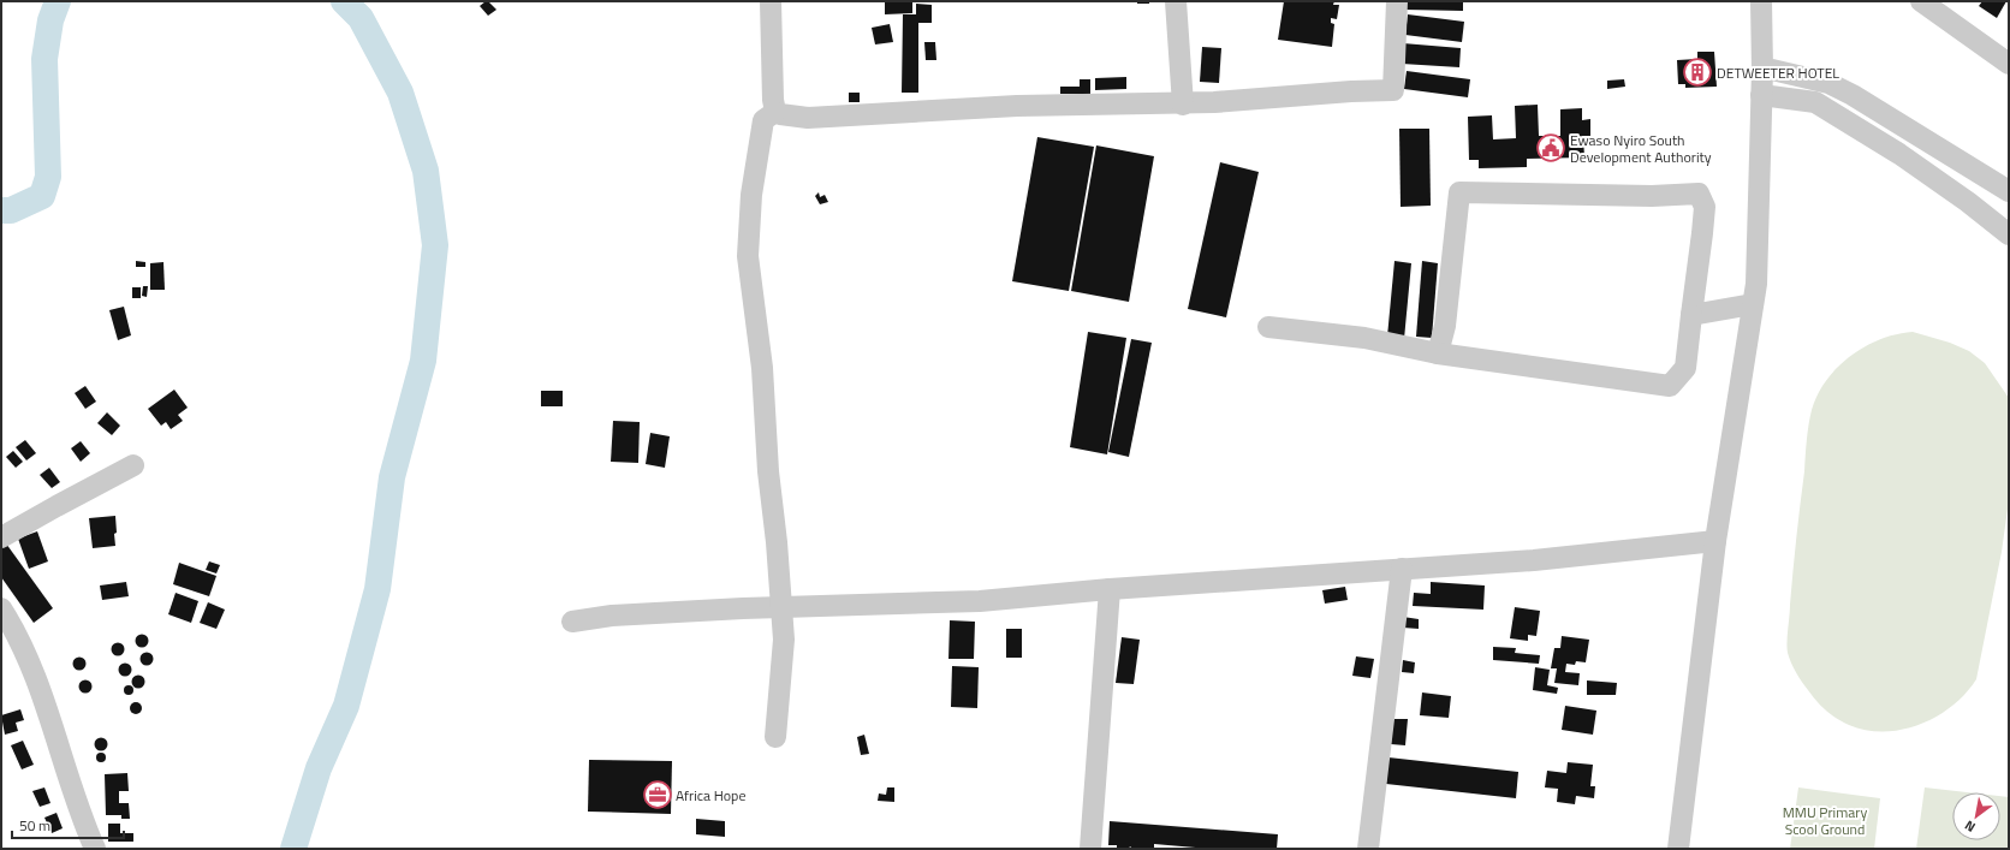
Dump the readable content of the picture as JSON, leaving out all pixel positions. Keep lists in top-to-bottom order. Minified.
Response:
{"parks":["MMU Primary Scool Ground"],"places":{"building":["DETWEETER HOTEL"],"public building":["Ewaso Nyiro South Development Authority"],"office":["Africa Hope"]},"scale_bar":"50 m","north":"bottom left"}
